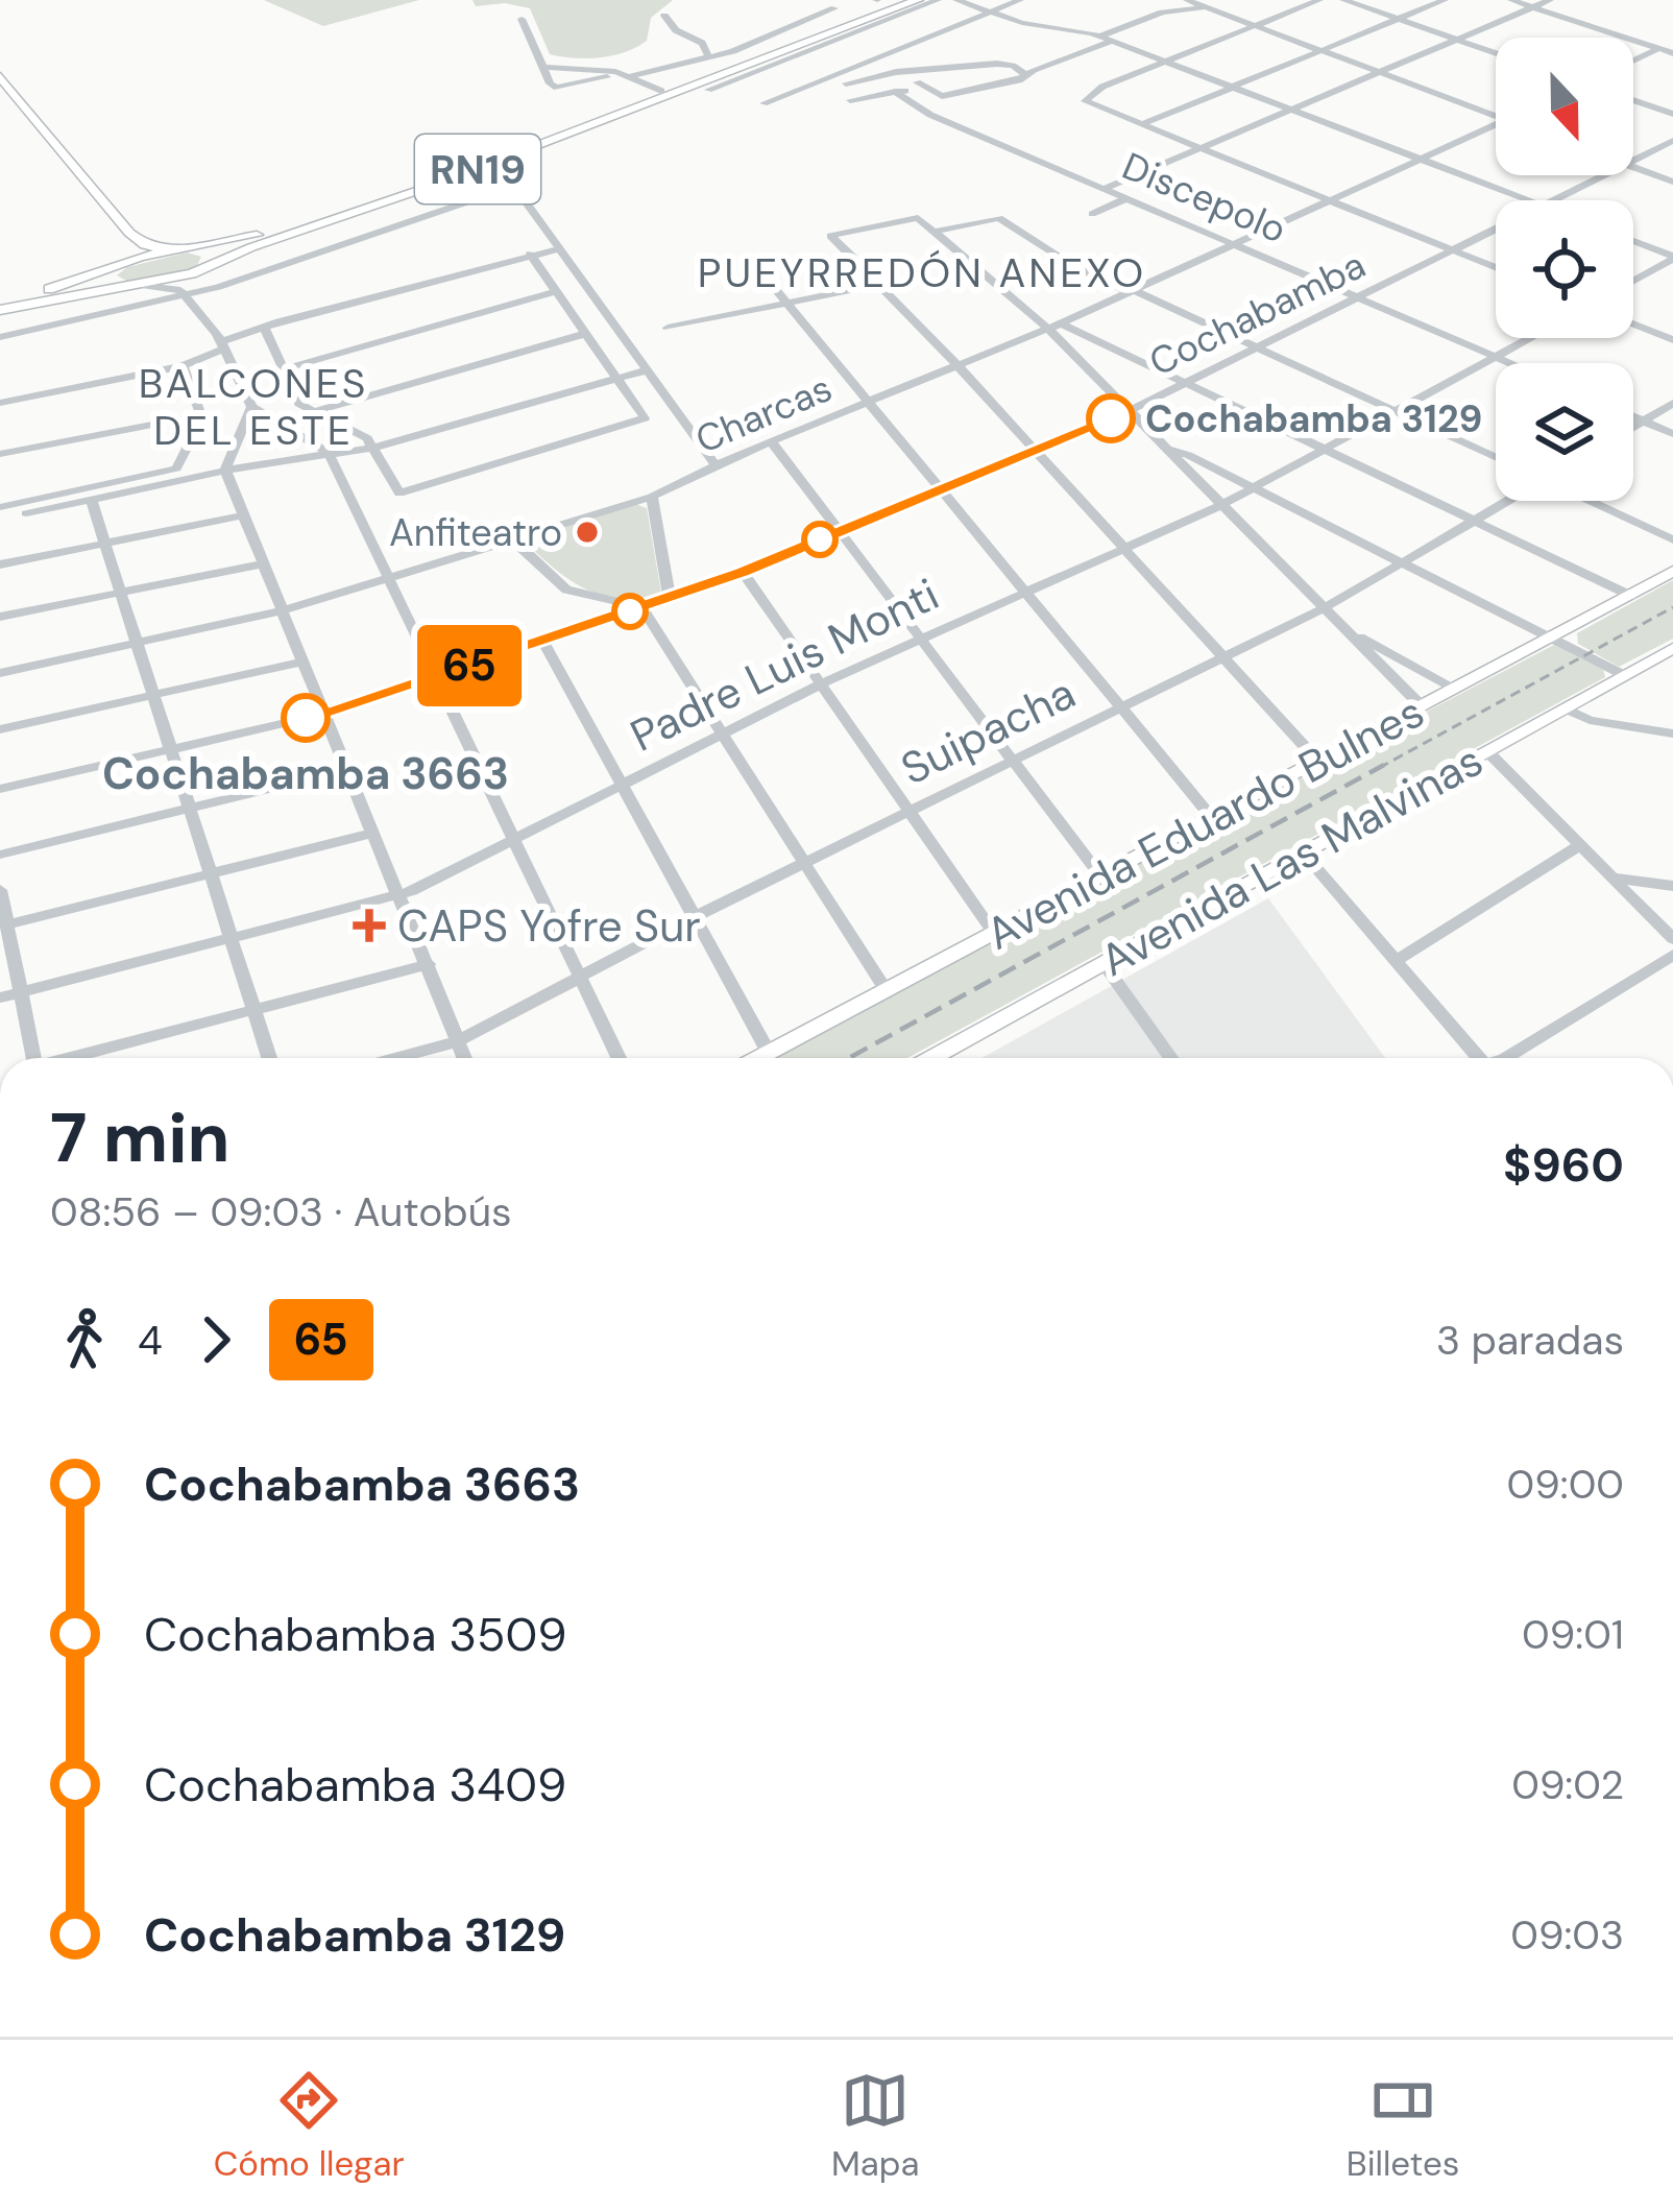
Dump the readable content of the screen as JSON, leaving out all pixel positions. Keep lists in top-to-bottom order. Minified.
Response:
{"streets":{"main road":["RN19","Avenida Eduardo Bulnes","Avenida Las Malvinas"],"street":["Discepolo","Cochabamba","Charcas","Padre Luis Monti","Suipacha"]},"crossings":[["Discepolo","Cochabamba"],["Discepolo","Charcas"],["Discepolo","Padre Luis Monti"]],"districts":["PUEYRREDÓN ANEXO","BALCONES DEL ESTE"],"places":{"other":["Cochabamba 3129","Anfiteatro","Cochabamba 3663"],"health":["CAPS Yofre Sur"]},"lines":["bus line 65"],"north":"bottom","page":{"on_map":"65","heading":["7 min","08:56 – 09:03 · Autobús","$960"],"legs":["4","65","3 paradas"],"list":[{"name":"Cochabamba 3663","value":"09:00"},{"name":"Cochabamba 3509","value":"09:01"},{"name":"Cochabamba 3409","value":"09:02"},{"name":"Cochabamba 3129","value":"09:03"}],"tabs":["Cómo llegar","Mapa","Billetes"]}}
